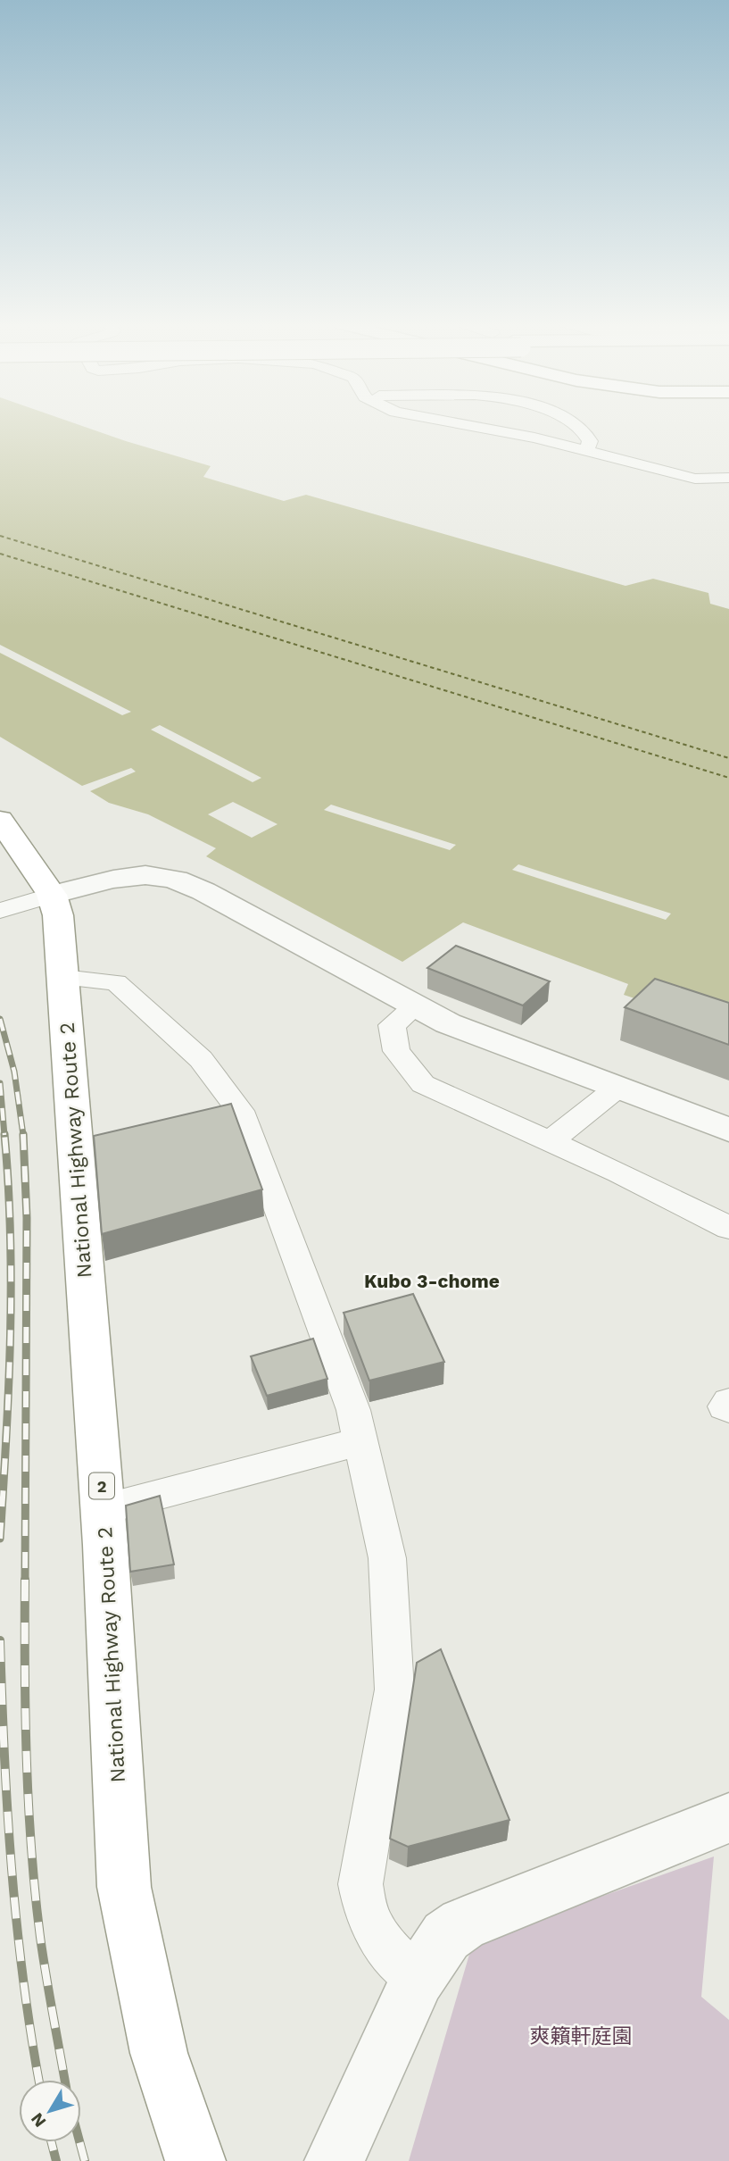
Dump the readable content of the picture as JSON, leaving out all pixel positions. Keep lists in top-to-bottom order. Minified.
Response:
{"streets":{"highway":["National Highway Route 2","2"]},"districts":["Kubo 3-chome"],"parks":["爽籟軒庭園"],"north":"bottom left"}
